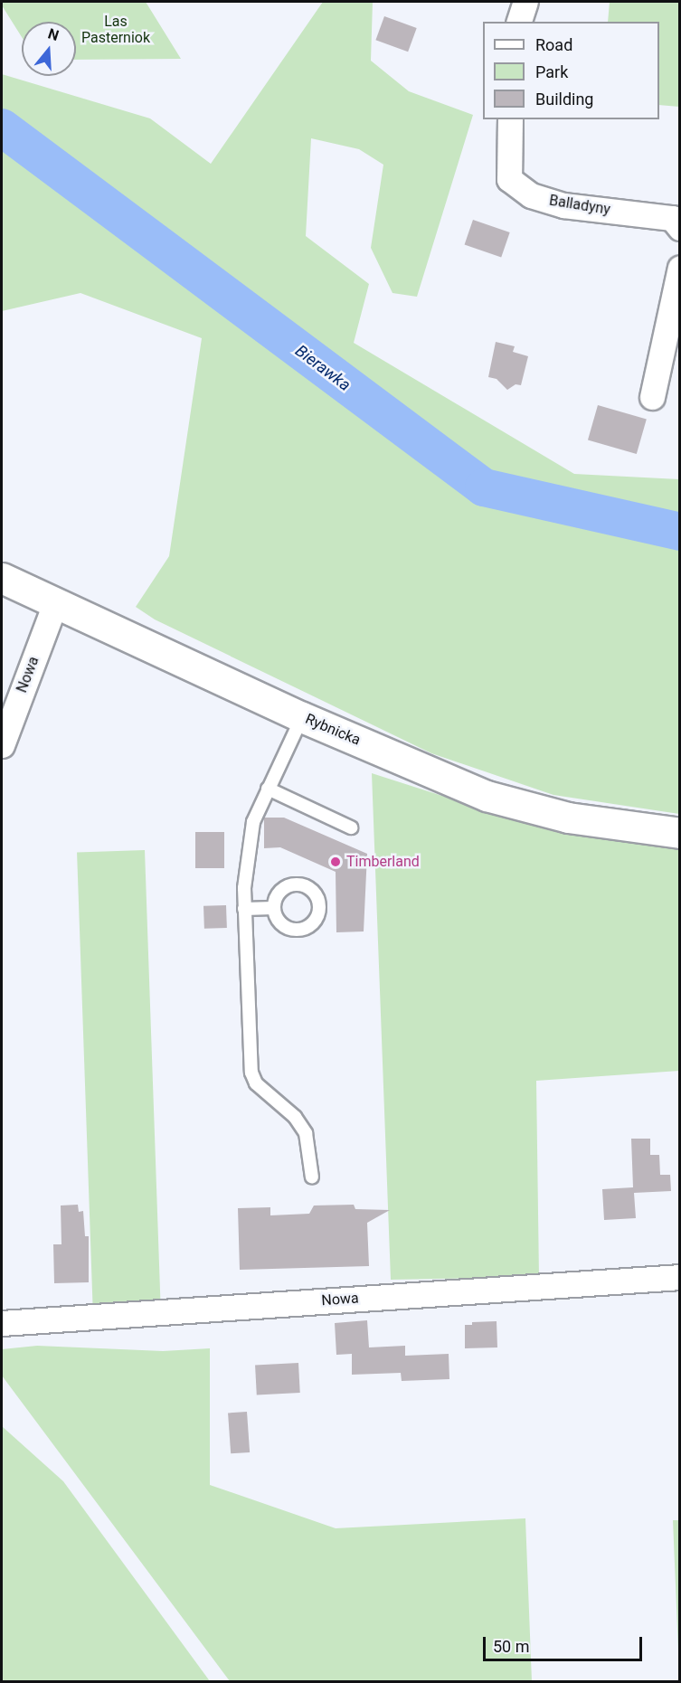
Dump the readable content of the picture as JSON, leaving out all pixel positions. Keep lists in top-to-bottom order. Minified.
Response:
{"streets":{"main road":["Rybnicka"],"street":["Balladyny","Nowa"]},"crossings":[["Nowa","Rybnicka"]],"water":["Bierawka"],"parks":["Las Pasterniok"],"places":["Timberland"],"legend":["Road","Park","Building"],"scale_bar":"50 m","north":"top"}
